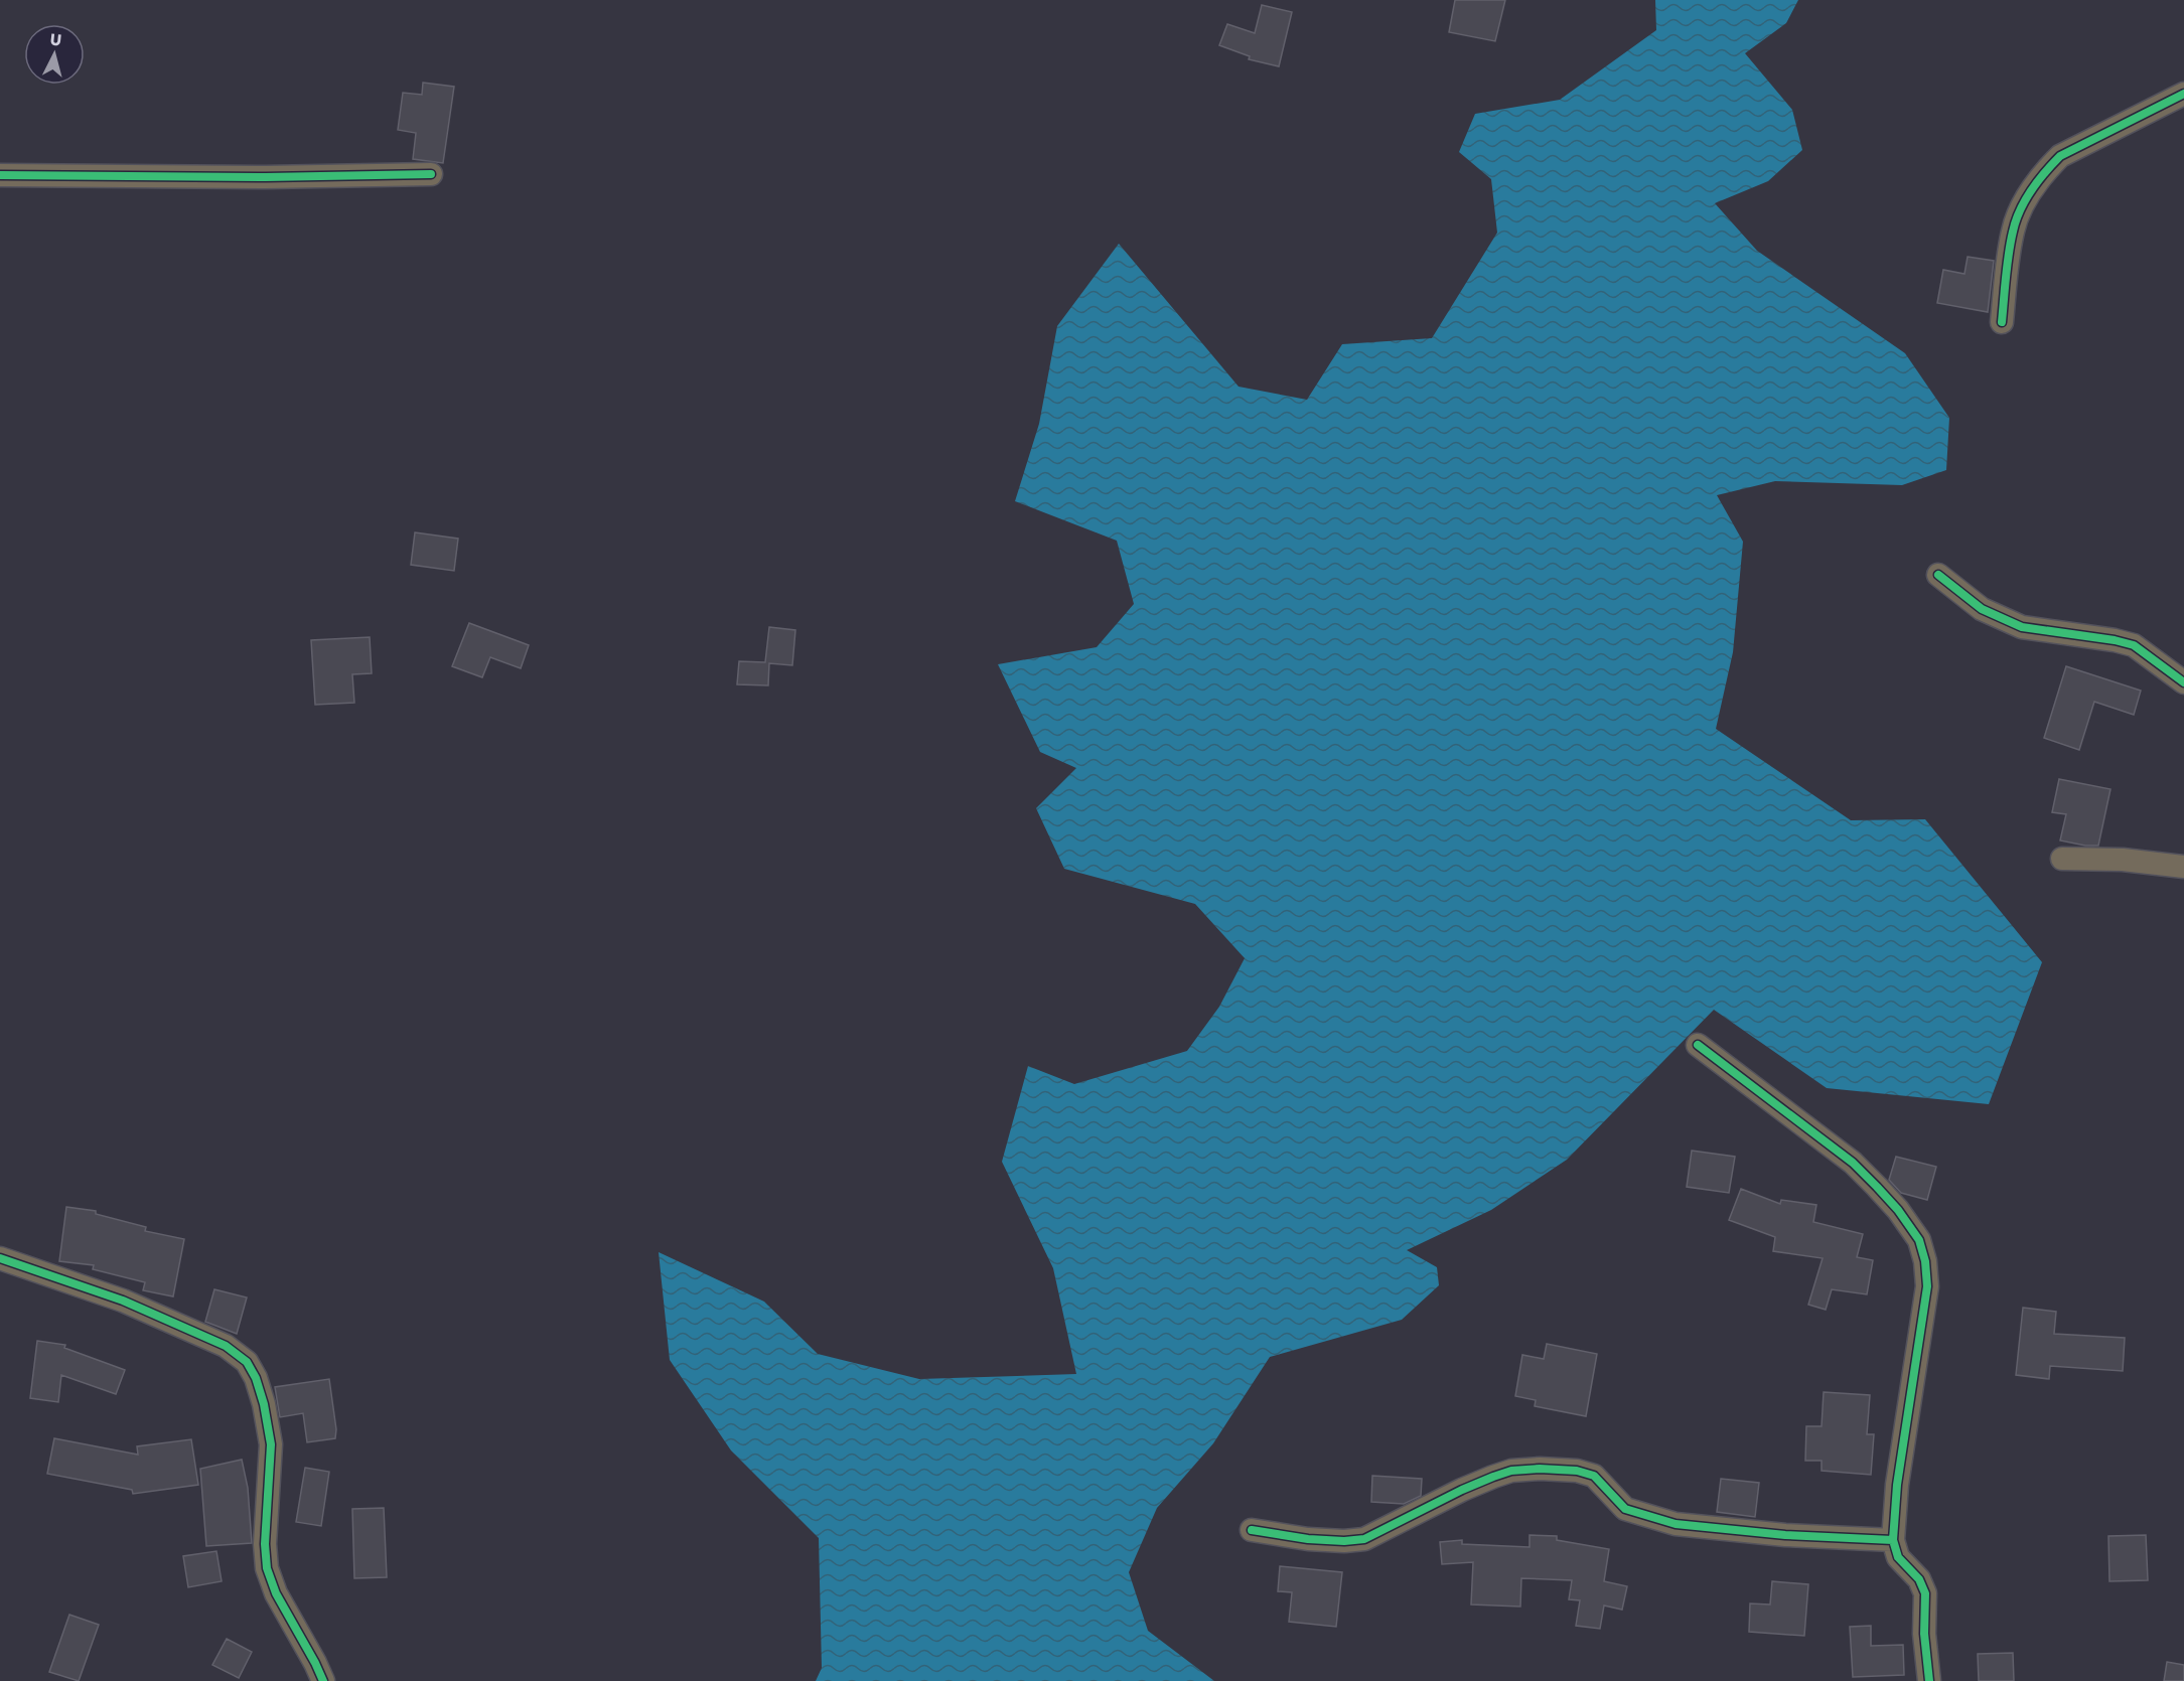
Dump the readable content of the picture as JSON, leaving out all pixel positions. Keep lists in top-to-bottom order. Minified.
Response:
{"north":"top"}
